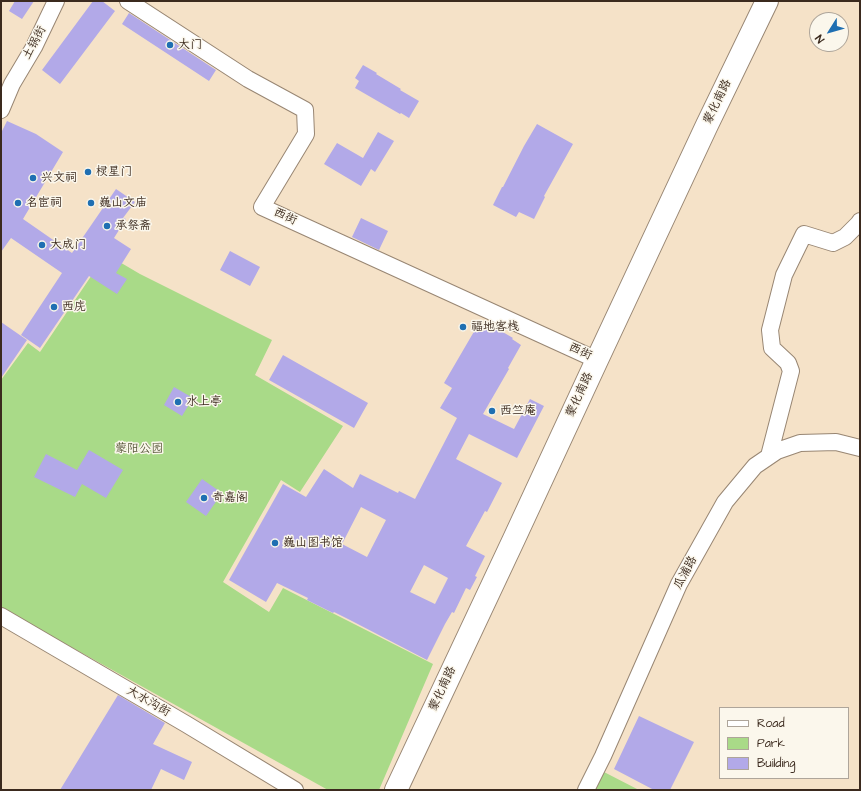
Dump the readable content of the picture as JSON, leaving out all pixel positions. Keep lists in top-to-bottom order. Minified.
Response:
{"streets":{"main road":["蒙化南路"],"street":["土锅街","西街","瓜浦路","大水沟街"]},"crossings":[["蒙化南路","西街"]],"parks":["蒙阳公园"],"places":["大门","棂星门","兴文祠","名宦祠","巍山文庙","承祭斋","大成门","西庑","福地客栈","水上亭","西竺庵","奇嘉阁","巍山图书馆"],"legend":["Road","Park","Building"],"north":"bottom left"}
